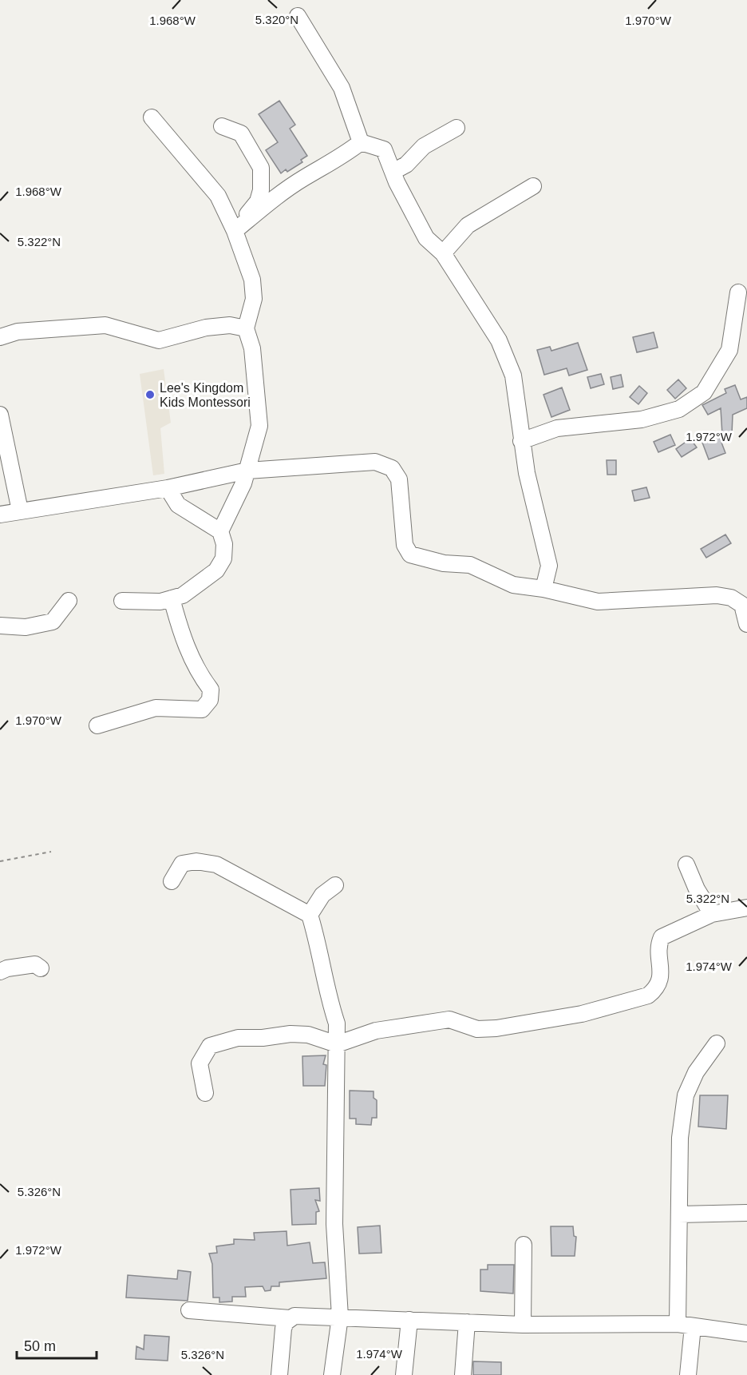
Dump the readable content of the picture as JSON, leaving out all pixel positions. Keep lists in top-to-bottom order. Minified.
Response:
{"places":["Lee's Kingdom Kids Montessori"],"scale_bar":"50 m","coordinates":["5.320°N","1.968°W","1.970°W","5.322°N","1.972°W","1.974°W","5.326°N"]}
